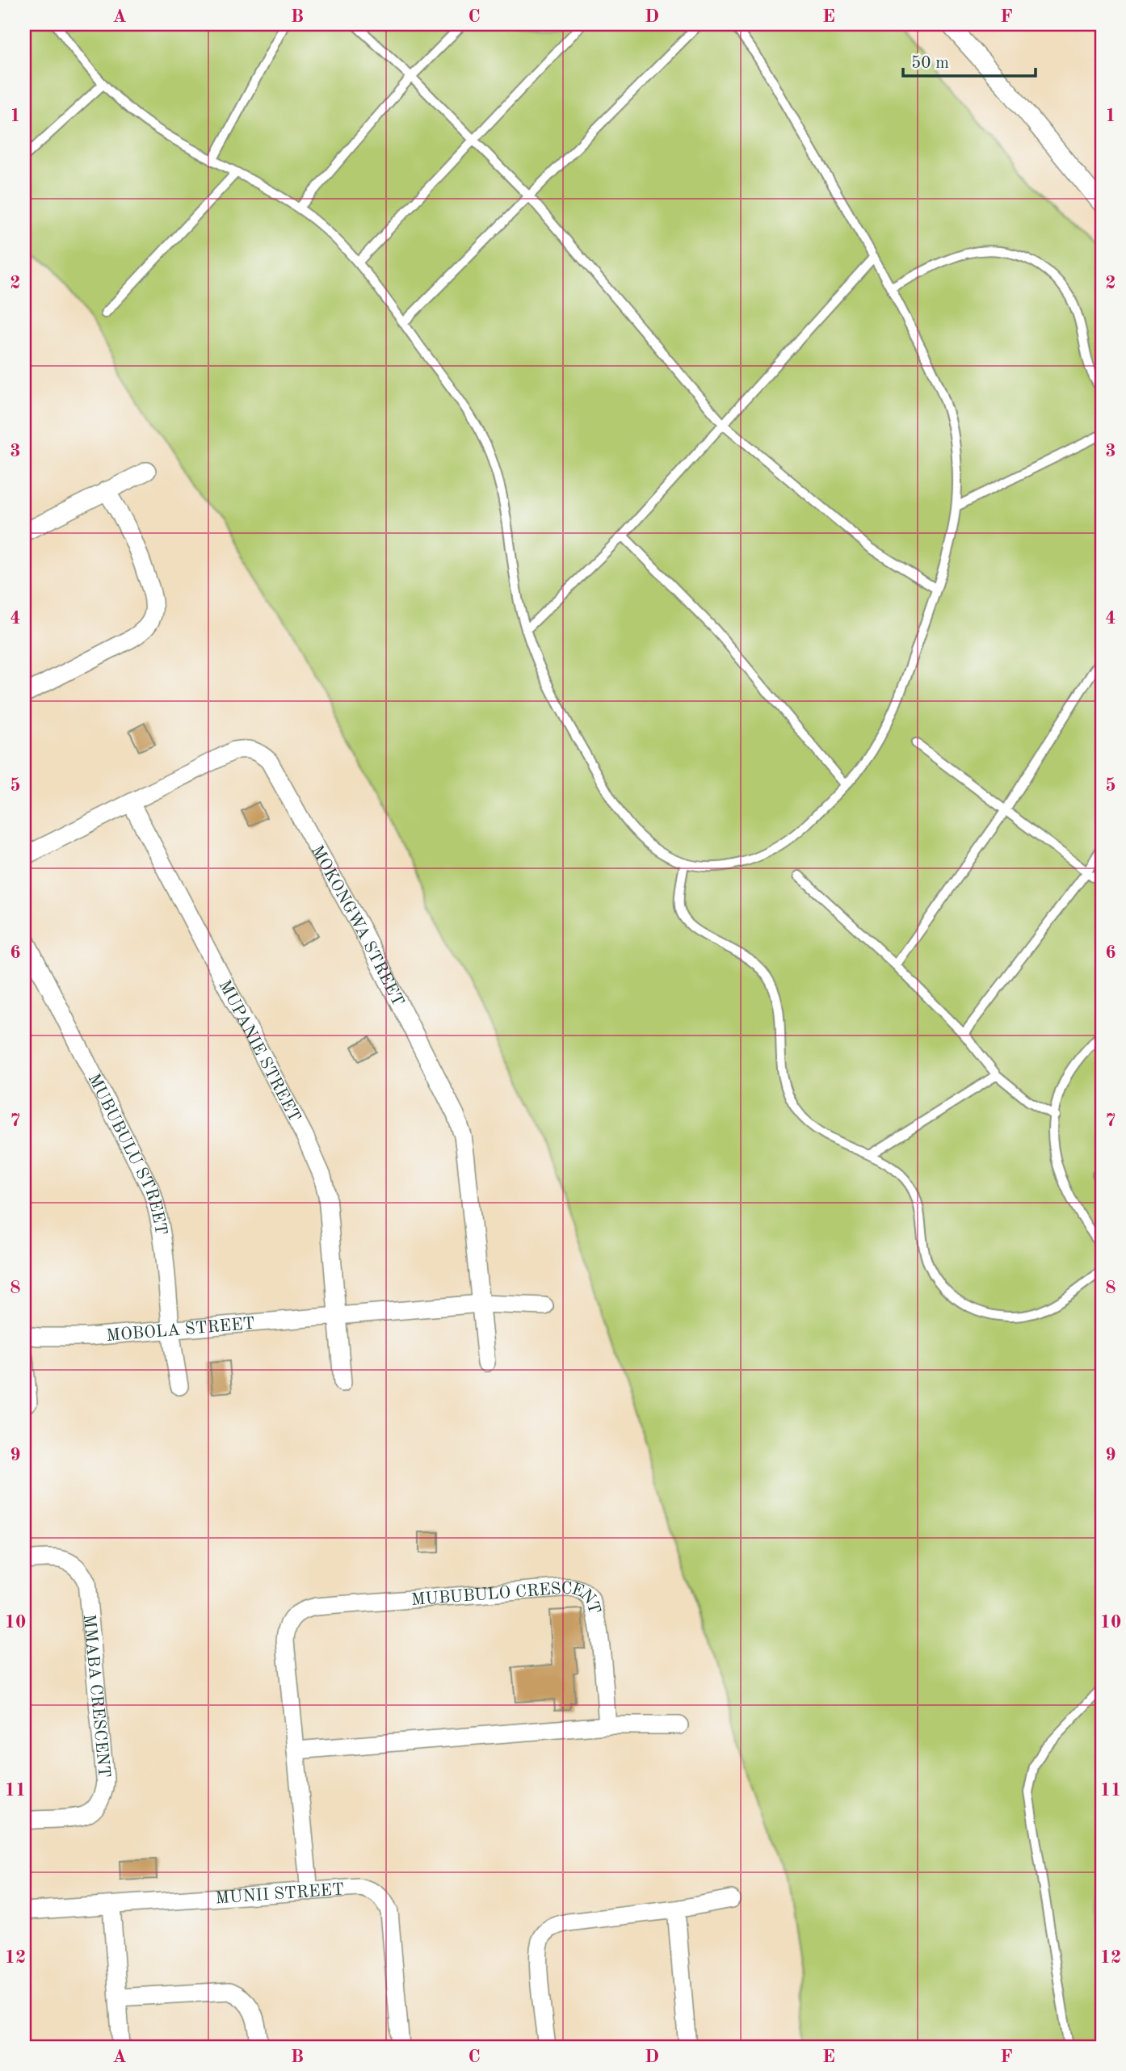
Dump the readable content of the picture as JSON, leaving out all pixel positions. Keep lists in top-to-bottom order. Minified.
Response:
{"streets":{"street":["MOKONGWA STREET","MUPANIE STREET","MUBUBULU STREET","MOBOLA STREET","MUBUBULO CRESCENT","MMABA CRESCENT","MUNII STREET"]},"crossings":[["MOKONGWA STREET","MUPANIE STREET"],["MOKONGWA STREET","MOBOLA STREET"],["MUPANIE STREET","MOBOLA STREET"],["MUBUBULU STREET","MOBOLA STREET"],["MUBUBULO CRESCENT","MUNII STREET"]],"scale_bar":"50 m","grid":{"columns":["A","B","C","D","E","F"],"rows":["1","2","3","4","5","6","7","8","9","10","11","12"]}}
